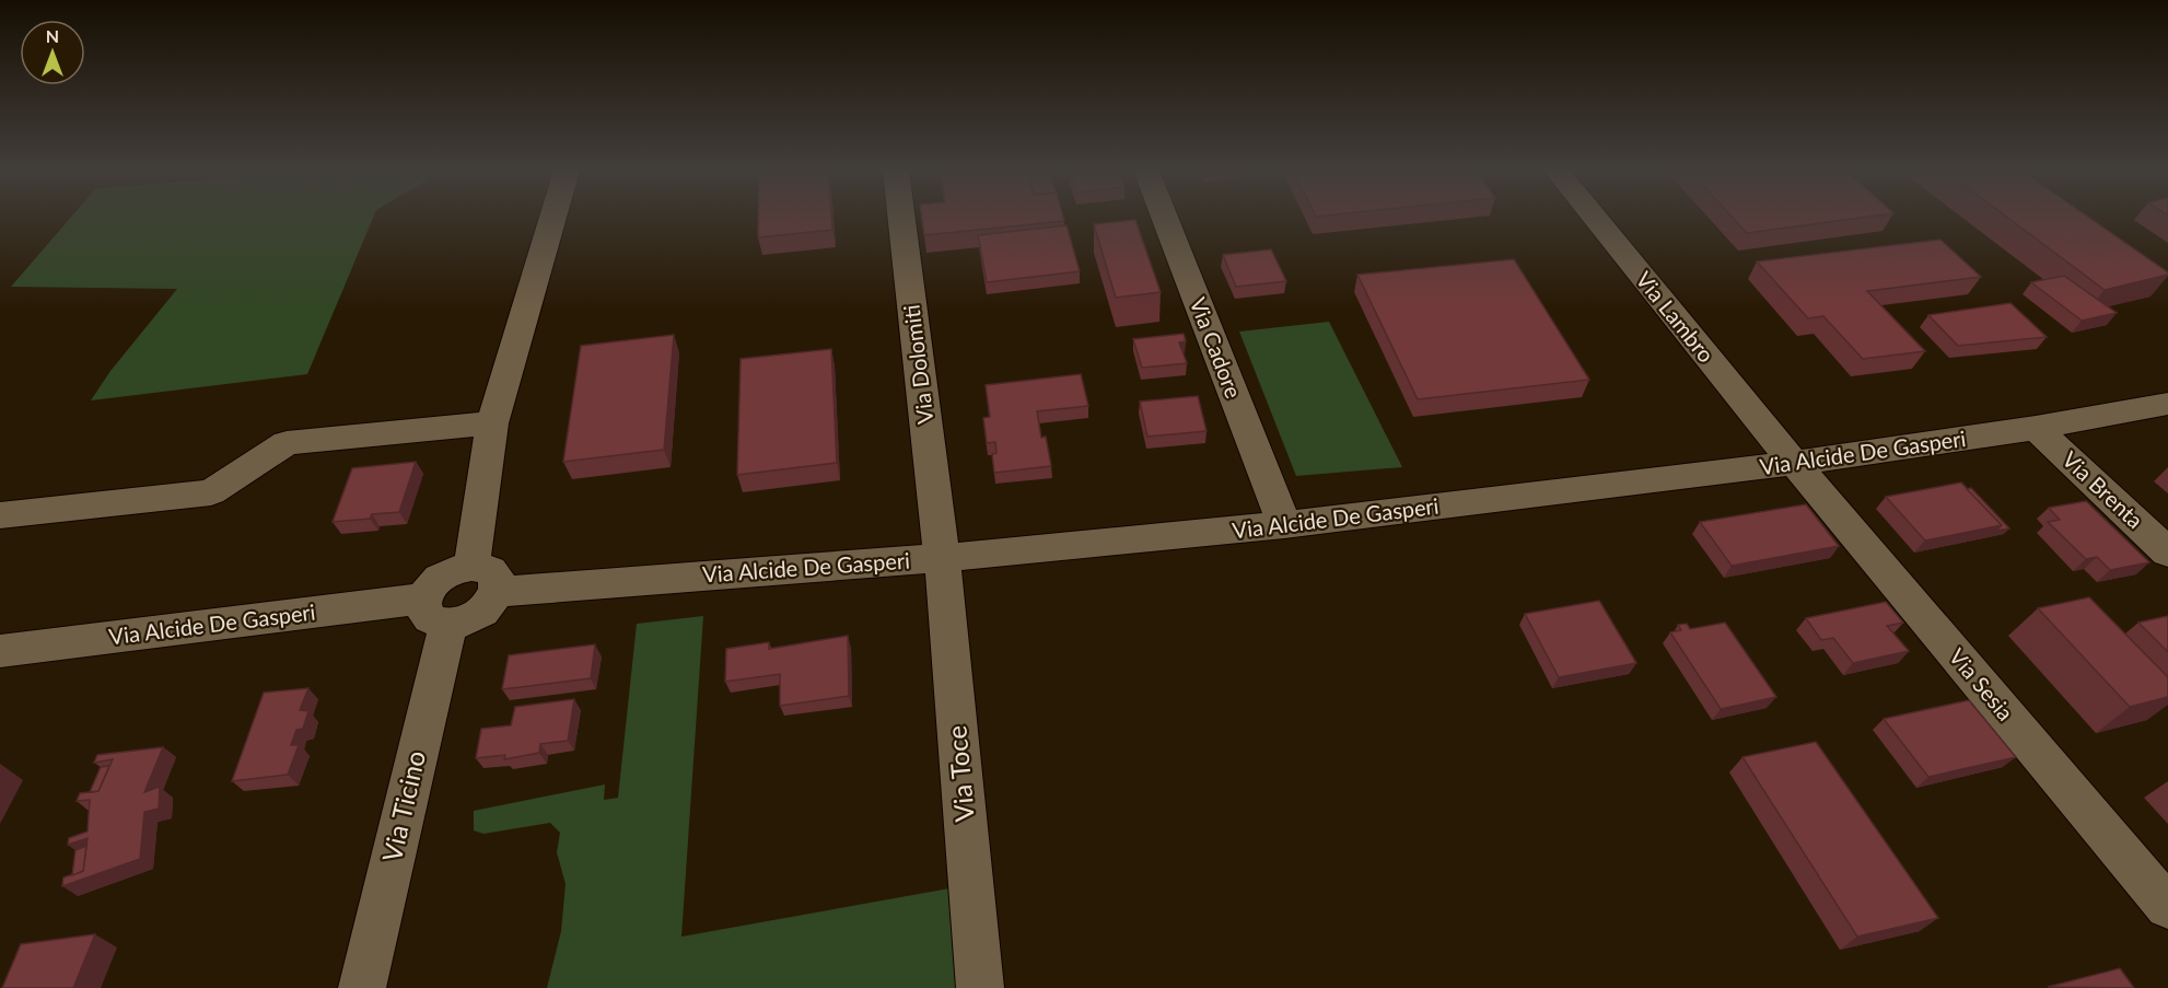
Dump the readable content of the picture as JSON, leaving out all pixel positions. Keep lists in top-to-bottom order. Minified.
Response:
{"streets":{"street":["Via Lambro","Via Cadore","Via Dolomiti","Via Alcide De Gasperi","Via Brenta","Via Sesia","Via Toce","Via Ticino"]},"crossings":[["Via Lambro","Via Alcide De Gasperi"],["Via Lambro","Via Sesia"],["Via Cadore","Via Alcide De Gasperi"],["Via Dolomiti","Via Alcide De Gasperi"],["Via Dolomiti","Via Toce"],["Via Alcide De Gasperi","Via Brenta"],["Via Alcide De Gasperi","Via Sesia"],["Via Alcide De Gasperi","Via Toce"],["Via Alcide De Gasperi","Via Ticino"]],"north":"top"}
